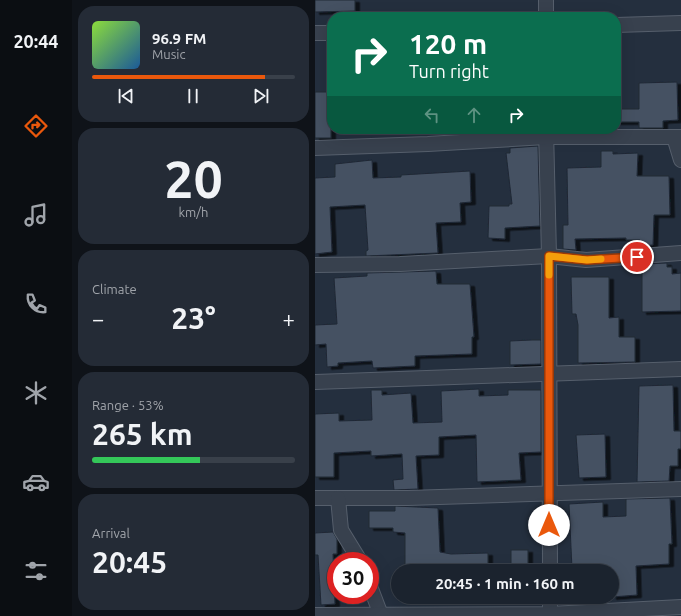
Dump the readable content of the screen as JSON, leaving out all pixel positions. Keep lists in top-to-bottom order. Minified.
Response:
{"page":{"tabs":"20:44","turn":["120 m","Turn right"],"song":["96.9 FM","Music"],"tile":[["20","km/h"],"Climate",["Range · 53%","265 km"],["Arrival","20:45"]],"heat":["−","23°","+"],"limit":"30","trip":"20:45 · 1 min · 160 m"}}
